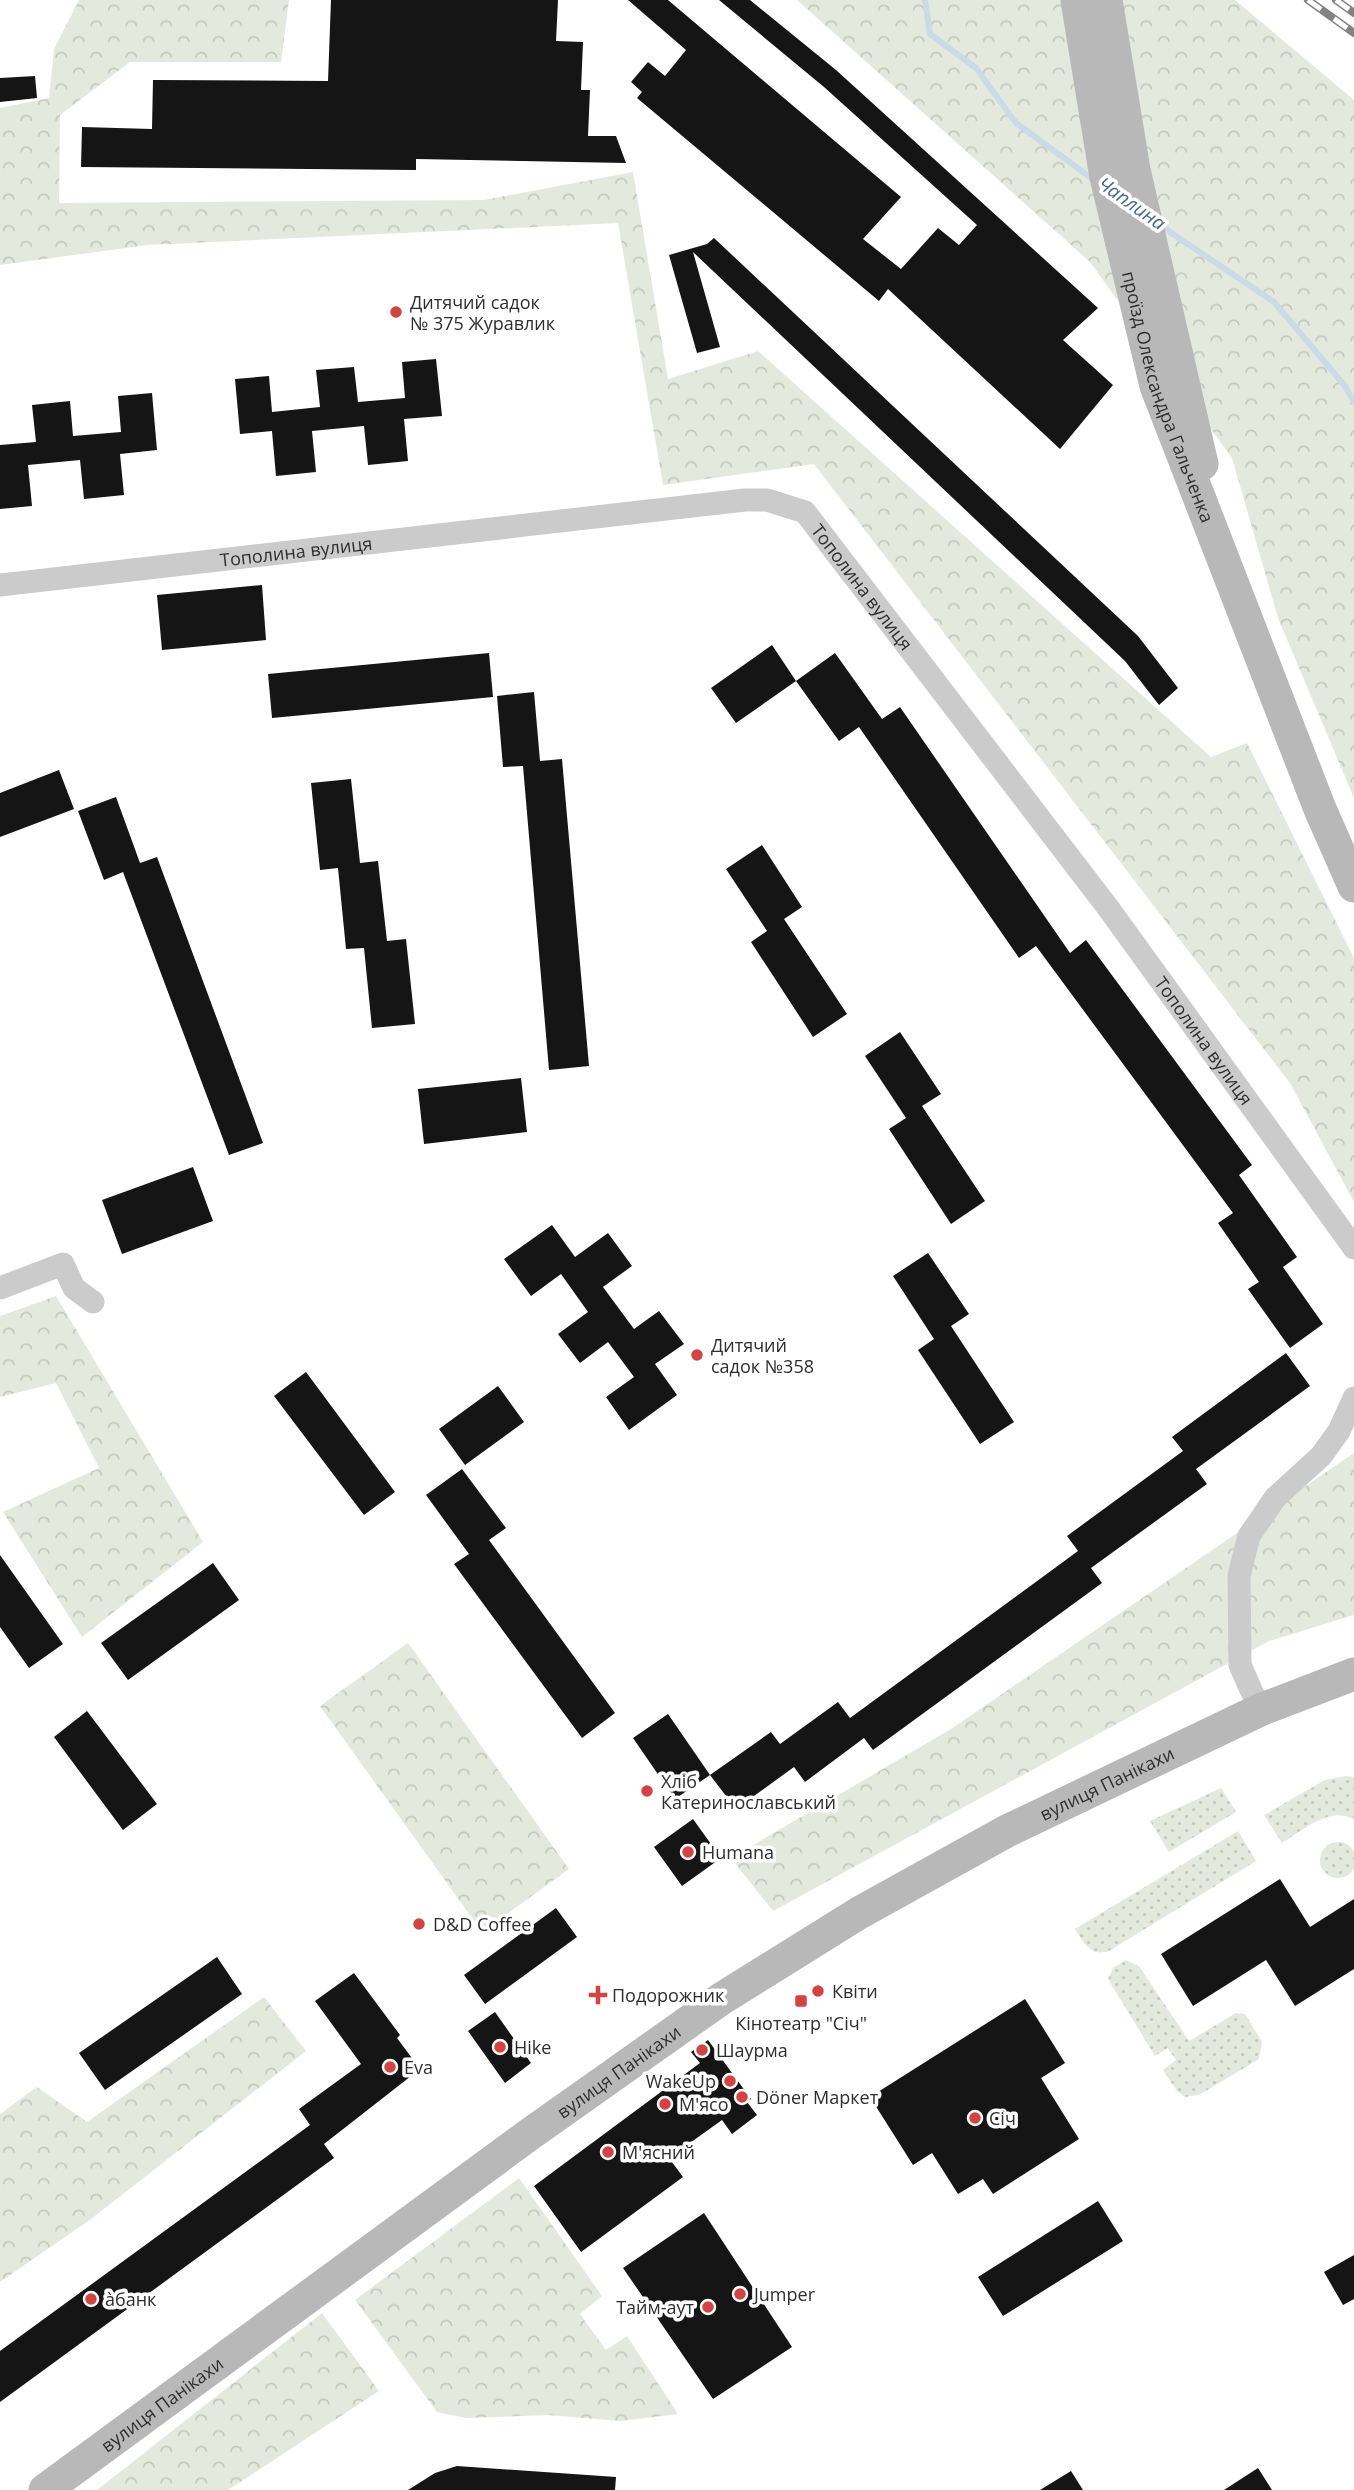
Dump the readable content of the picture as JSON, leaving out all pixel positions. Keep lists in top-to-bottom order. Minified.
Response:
{"streets":{"street":["проїзд Олександра Гальченка","Тополина вулиця","вулиця Панікахи"]},"water":["Чаплина"],"places":{"other":["Дитячий садок № 375 Журавлик","Дитячий садок №358","Хліб Катеринославський","Humana","D&D Coffee","Квіти","Hike","Шаурма","Eva","WakeUp","Döner Маркет","М'ясо","Січ","М'ясний","Jumper","а̀банк","Тайм-аут"],"health":["Подорожник"],"transit":["Кінотеатр \"Січ\""]}}
